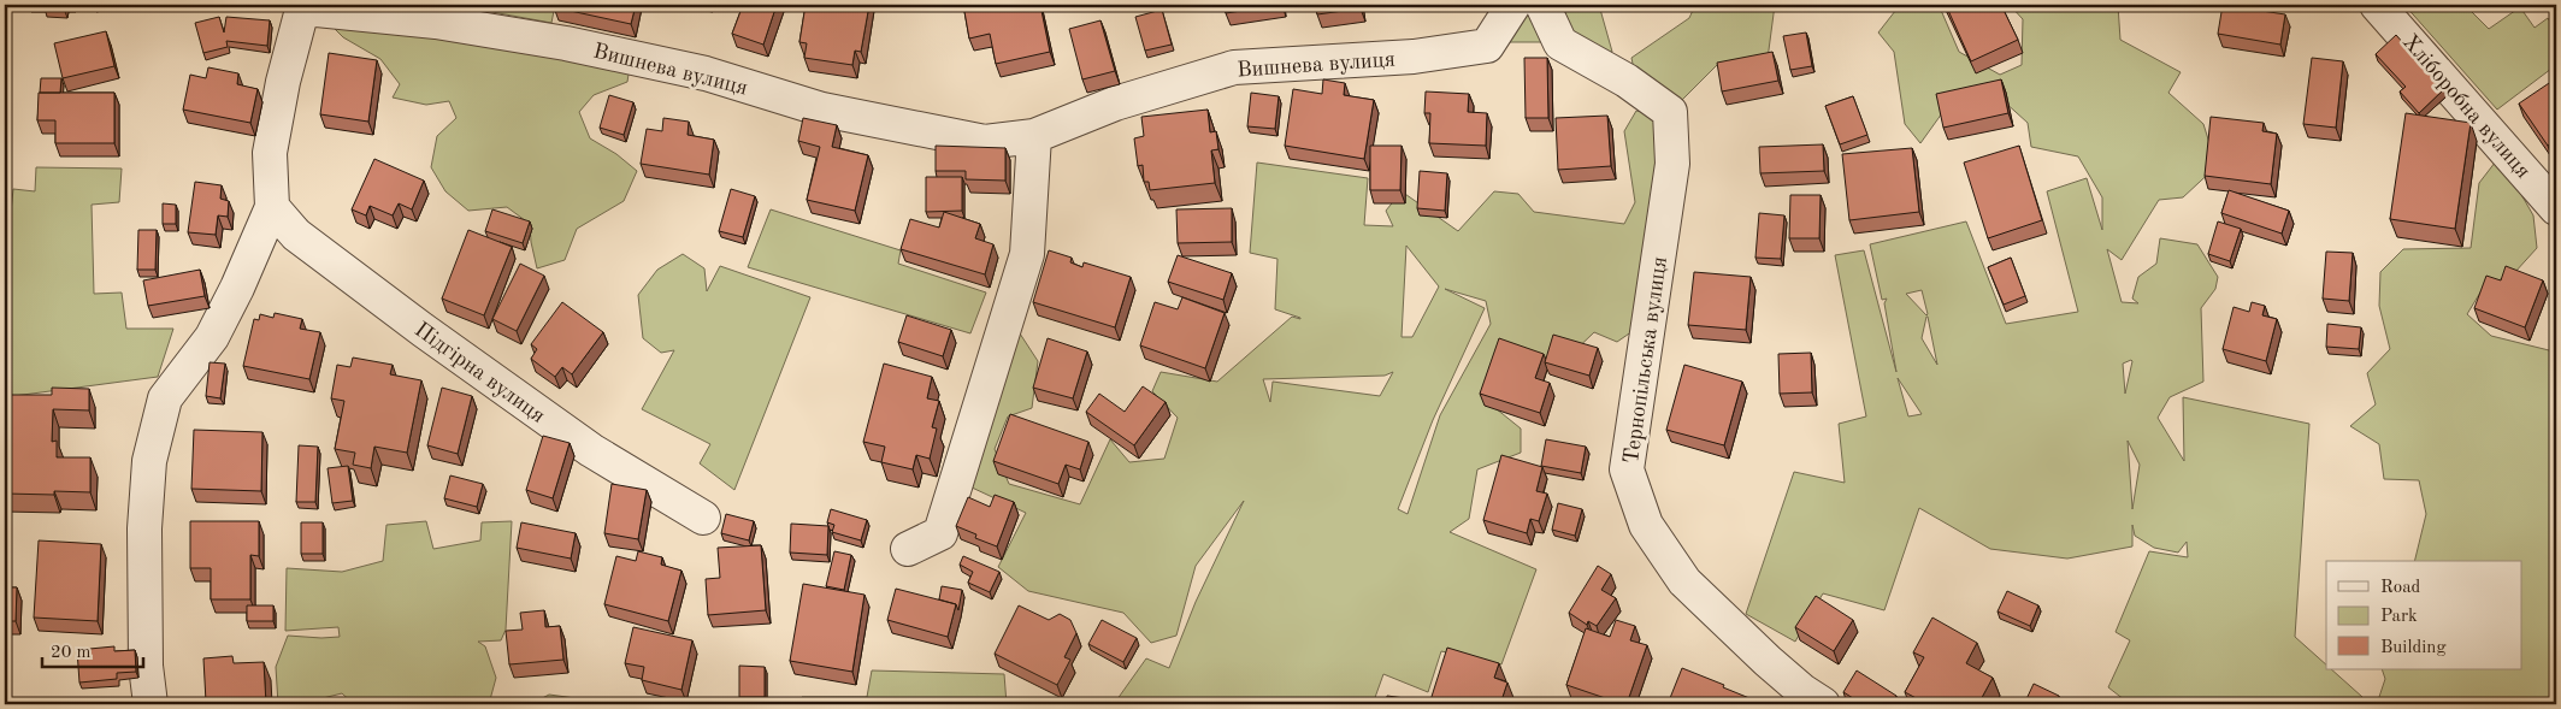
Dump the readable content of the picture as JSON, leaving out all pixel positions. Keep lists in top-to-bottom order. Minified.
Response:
{"streets":{"street":["Вишнева вулиця","Хліборобна вулиця","Тернопільська вулиця","Підгірна вулиця"]},"legend":["Road","Park","Building"],"scale_bar":"20 m"}
